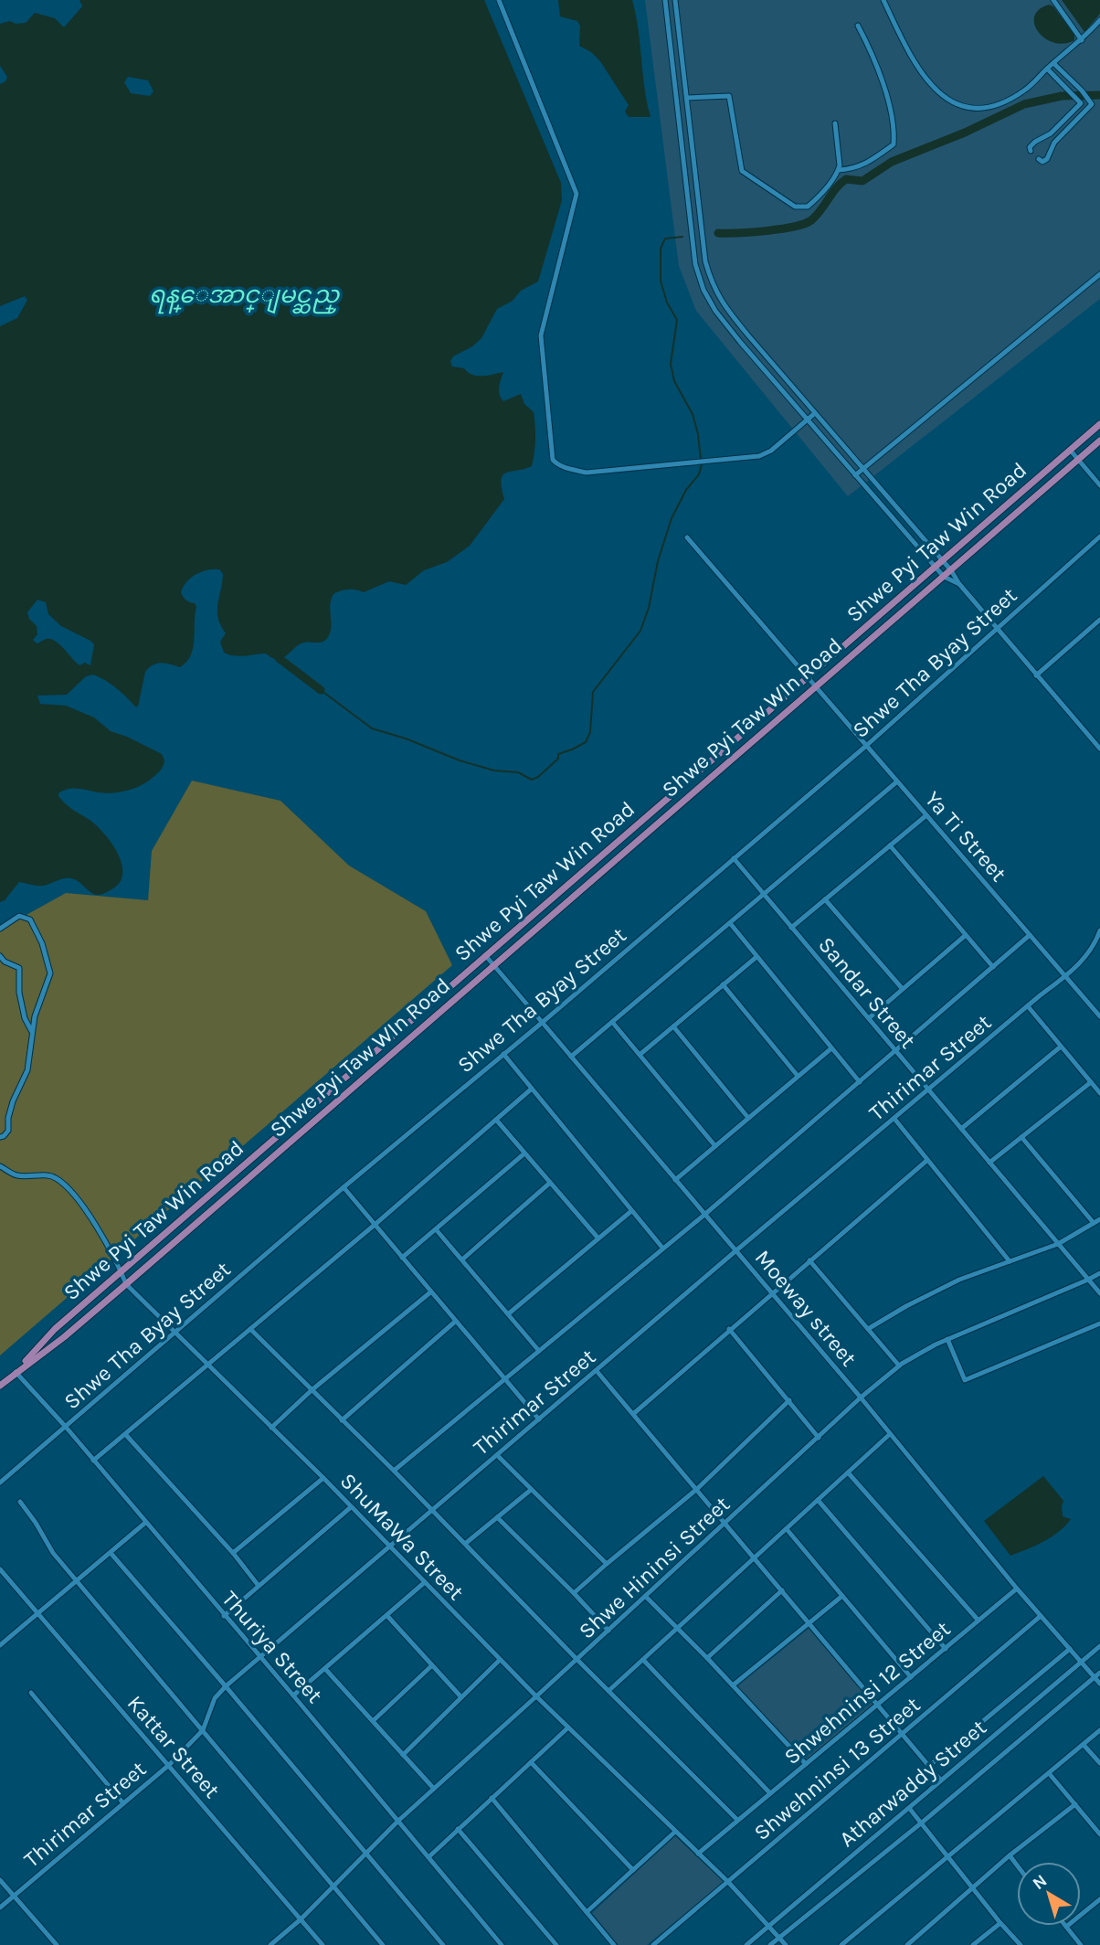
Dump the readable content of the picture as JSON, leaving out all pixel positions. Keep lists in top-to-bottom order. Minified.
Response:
{"streets":{"main road":["Shwe Pyi Taw Win Road","Shwe Pyi Taw WIn Road"],"street":["Shwe Tha Byay Street","Ya Ti Street","Sandar Street","Thirimar Street","Moeway street","ShuMaWa Street","Shwe Hininsi Street","Thuriya Street","Shwehninsi 12 Street","Kattar Street","Shwehninsi 13 Street","Atharwaddy Street"]},"crossings":[["Shwe Pyi Taw Win Road","Shwe Pyi Taw WIn Road"],["Shwe Pyi Taw Win Road","Ya Ti Street"],["Shwe Pyi Taw Win Road","Moeway street"],["Shwe Pyi Taw Win Road","ShuMaWa Street"],["Shwe Pyi Taw Win Road","Thuriya Street"],["Shwe Tha Byay Street","Ya Ti Street"],["Shwe Tha Byay Street","Sandar Street"],["Shwe Tha Byay Street","Moeway street"],["Shwe Tha Byay Street","ShuMaWa Street"],["Shwe Tha Byay Street","Thuriya Street"],["Shwe Pyi Taw WIn Road","Ya Ti Street"],["Shwe Pyi Taw WIn Road","Moeway street"],["Shwe Pyi Taw WIn Road","ShuMaWa Street"],["Shwe Pyi Taw WIn Road","Thuriya Street"],["Ya Ti Street","Thirimar Street"],["Sandar Street","Thirimar Street"],["Sandar Street","Shwe Hininsi Street"],["Thirimar Street","Moeway street"],["Thirimar Street","ShuMaWa Street"],["Thirimar Street","Thuriya Street"],["Thirimar Street","Kattar Street"],["Moeway street","Shwe Hininsi Street"],["Moeway street","Shwehninsi 12 Street"],["Moeway street","Shwehninsi 13 Street"],["Moeway street","Atharwaddy Street"],["ShuMaWa Street","Shwe Hininsi Street"],["ShuMaWa Street","Shwehninsi 12 Street"],["ShuMaWa Street","Shwehninsi 13 Street"],["ShuMaWa Street","Atharwaddy Street"],["Shwe Hininsi Street","Thuriya Street"],["Shwe Hininsi Street","Kattar Street"]],"water":["ရန္ေအာင္ျမင္ဆည္"],"north":"top left"}
